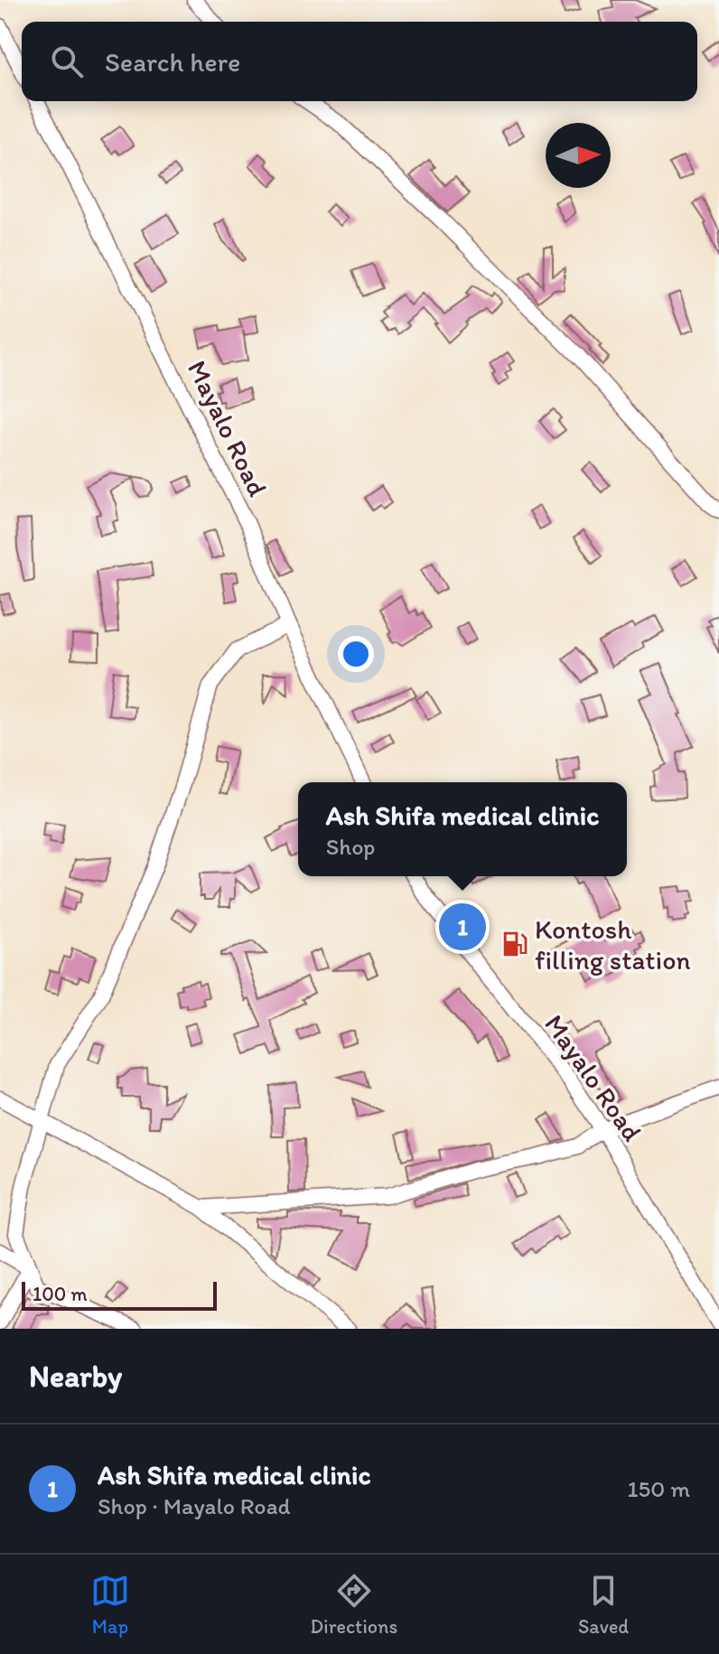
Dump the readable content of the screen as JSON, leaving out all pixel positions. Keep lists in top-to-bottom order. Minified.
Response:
{"streets":{"street":["Mayalo Road"]},"places":{"fuel station":["Kontosh filling station"]},"scale_bar":"100 m","north":"right","page":{"search":"Search here","popup":["Ash Shifa medical clinic","Shop"],"pins":"1","scale":"100 m","heading":"Nearby","list":[{"mark":"1","name":"Ash Shifa medical clinic","note":"Shop · Mayalo Road","value":"150 m"}],"nav":["Map","Directions","Saved"]}}
